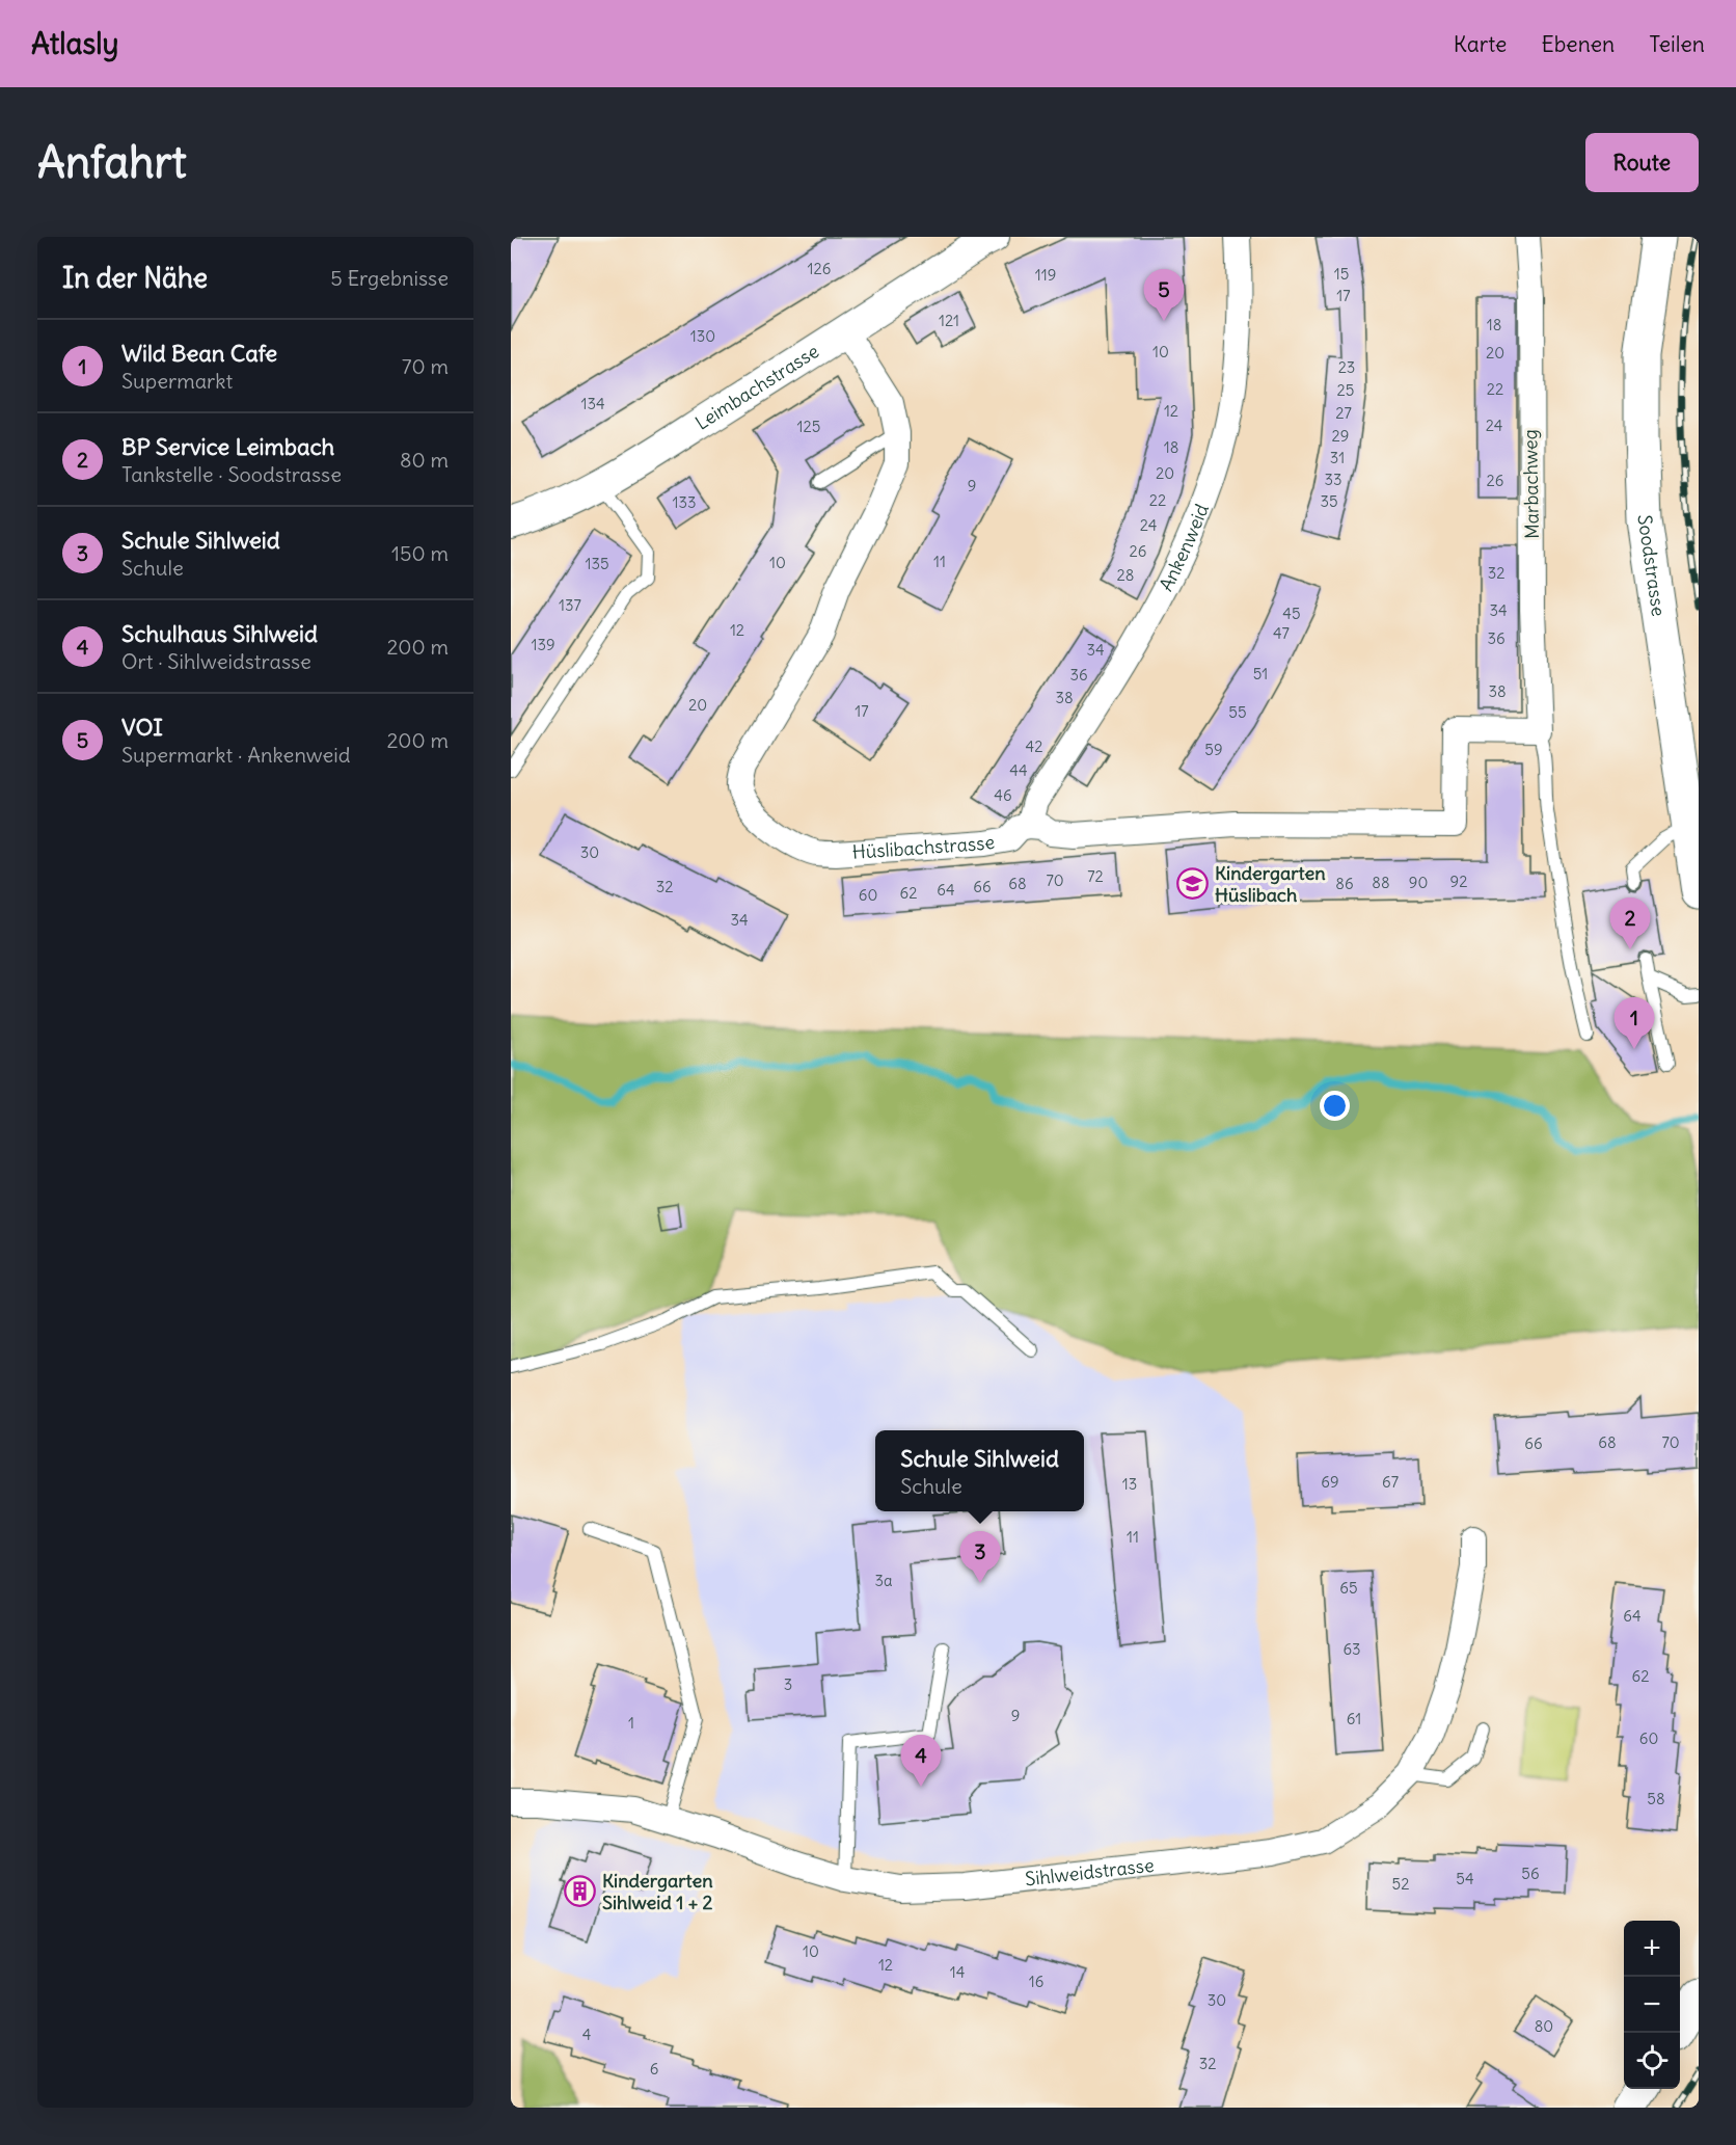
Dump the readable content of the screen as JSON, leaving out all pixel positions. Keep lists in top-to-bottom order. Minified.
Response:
{"streets":{"main road":["Soodstrasse"],"street":["Leimbachstrasse","Marbachweg","Ankenweid","Hüslibachstrasse","Sihlweidstrasse"]},"crossings":[["Leimbachstrasse","Hüslibachstrasse"],["Ankenweid","Hüslibachstrasse"]],"places":{"school or university":["Kindergarten Hüslibach"],"building":["Kindergarten Sihlweid 1 + 2"]},"house_numbers":["126","15","119","17","121","18","130","10","20","23","22","25","134","12","27","24","125","29","18","31","20","33","26","9","22","35","133","24","26","11","10","135","32","28","137","34","45","12","47","36","139","34","51","36","38","38","20","17","55","42","59","44","46","30","72","70","92","88","90","68","86","32","66","64","62","60","34","68","70","66","69","67","13","11","3a","65","64","63","62","3","9","61","1","60","58","56","54","52","10","12","14","16","30","80","4","32","6"],"page":{"header":"Atlasly","nav":["Karte","Ebenen","Teilen"],"buttons":"Route","title":"Anfahrt","heading":["In der Nähe","5 Ergebnisse"],"pins":["5","2","1","3","4"],"list":[{"mark":"1","name":"Wild Bean Cafe","note":"Supermarkt","value":"70 m"},{"mark":"2","name":"BP Service Leimbach","note":"Tankstelle · Soodstrasse","value":"80 m"},{"mark":"3","name":"Schule Sihlweid","note":"Schule","value":"150 m"},{"mark":"4","name":"Schulhaus Sihlweid","note":"Ort · Sihlweidstrasse","value":"200 m"},{"mark":"5","name":"VOI","note":"Supermarkt · Ankenweid","value":"200 m"}],"popup":["Schule Sihlweid","Schule"],"map_buttons":["+","−"]}}
